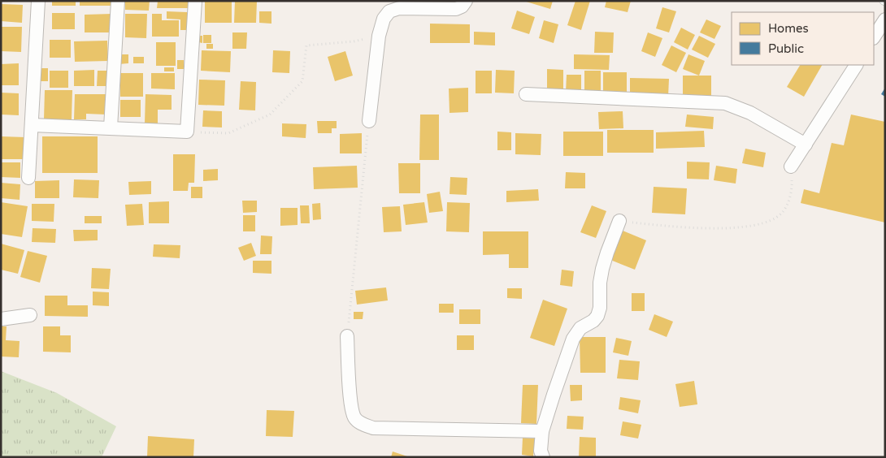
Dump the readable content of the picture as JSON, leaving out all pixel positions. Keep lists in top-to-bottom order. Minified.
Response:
{"legend":["Homes","Public"]}
